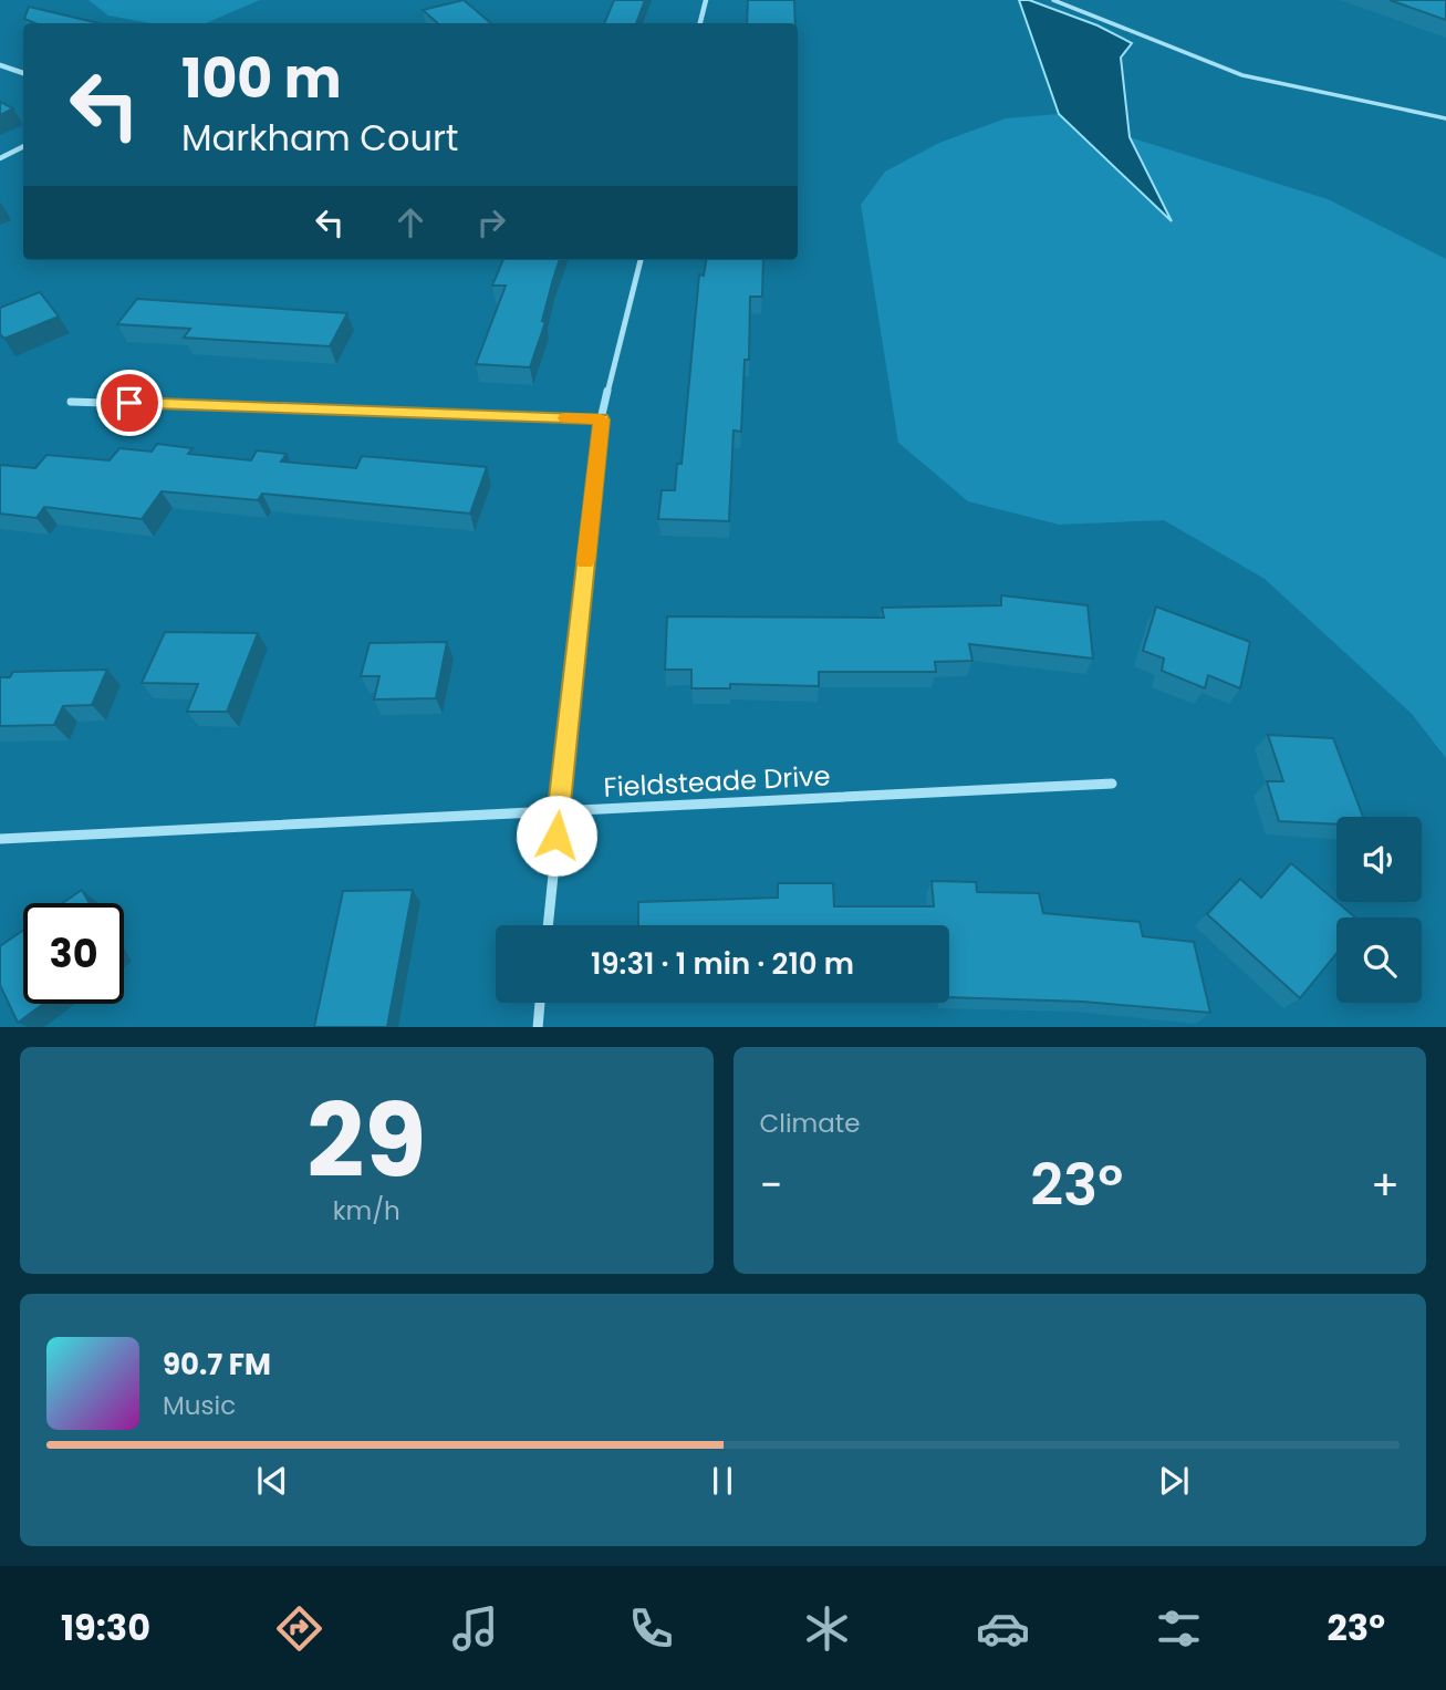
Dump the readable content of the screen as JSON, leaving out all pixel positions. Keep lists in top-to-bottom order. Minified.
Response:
{"streets":{"street":["Fieldsteade Drive"]},"page":{"turn":["100 m","Markham Court"],"limit":"30","trip":"19:31 · 1 min · 210 m","tile":[["29","km/h"],"Climate"],"heat":["−","23°","+"],"song":["90.7 FM","Music"],"tabs":["19:30","23°"]}}
